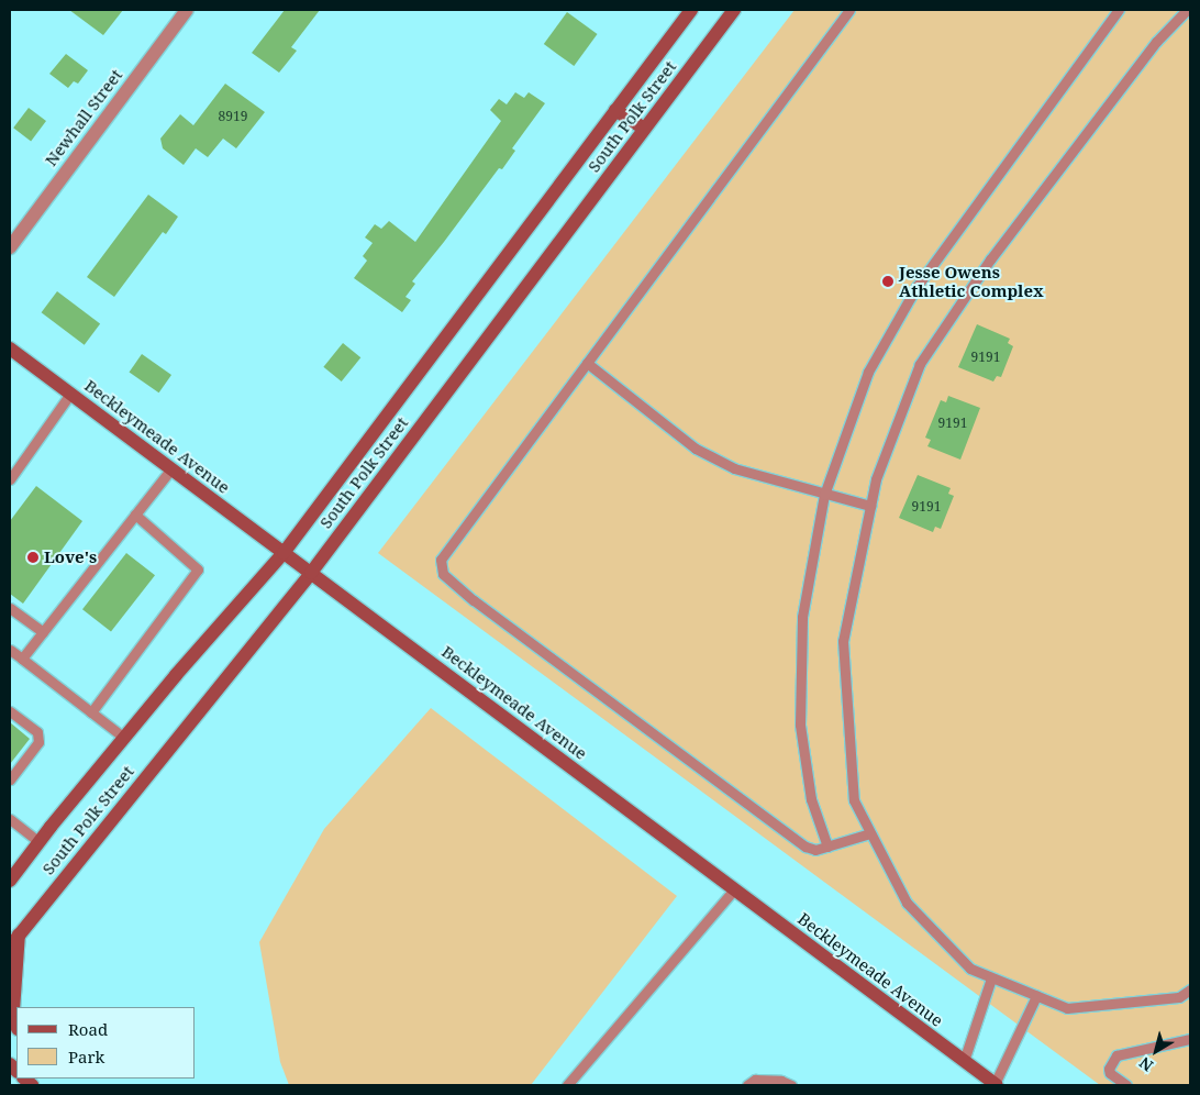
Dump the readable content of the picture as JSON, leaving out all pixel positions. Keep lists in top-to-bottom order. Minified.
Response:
{"streets":{"main road":["South Polk Street","Beckleymeade Avenue"],"street":["Newhall Street"]},"crossings":[["South Polk Street","Beckleymeade Avenue"]],"places":["Jesse Owens Athletic Complex","Love's"],"house_numbers":["8919","9191","9191","9191"],"legend":["Road","Park"],"north":"bottom left"}
